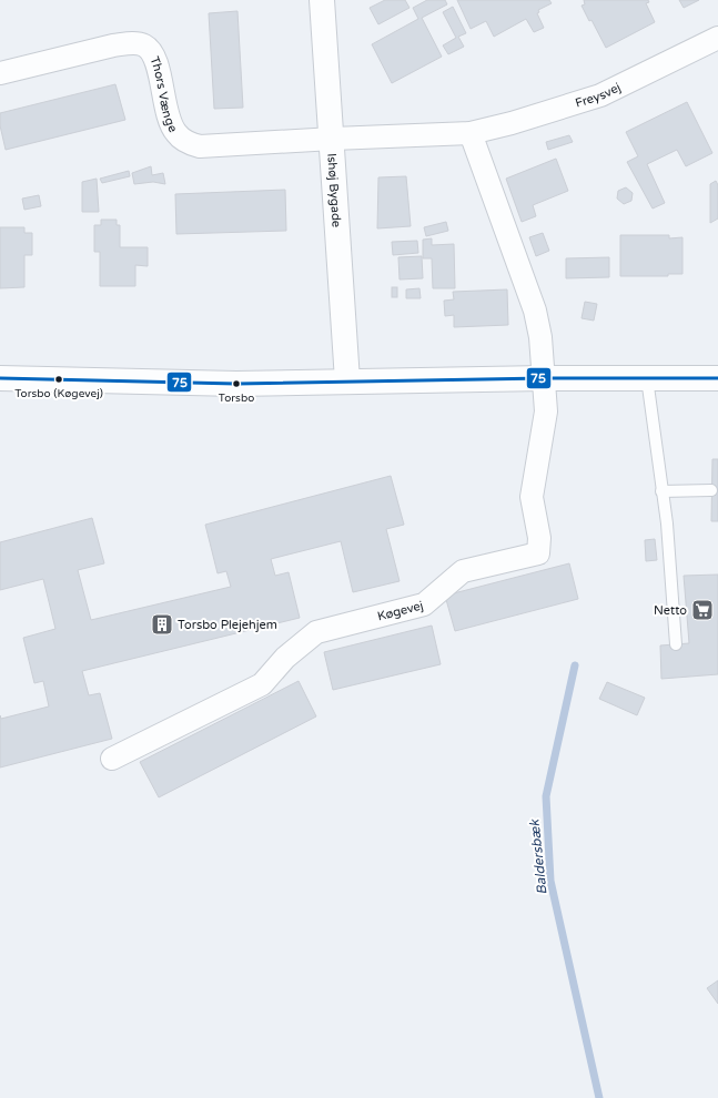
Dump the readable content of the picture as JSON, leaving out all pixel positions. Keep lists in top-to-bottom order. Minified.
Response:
{"streets":{"street":["Thors Vænge","Freysvej","Ishøj Bygade","Køgevej"]},"crossings":[["Thors Vænge","Freysvej"],["Thors Vænge","Ishøj Bygade"],["Freysvej","Ishøj Bygade"]],"water":["Baldersbæk"],"places":{"other":["Torsbo (Køgevej)","Torsbo"],"supermarket":["Netto"],"building":["Torsbo Plejehjem"]},"lines":["transit line 75"]}
